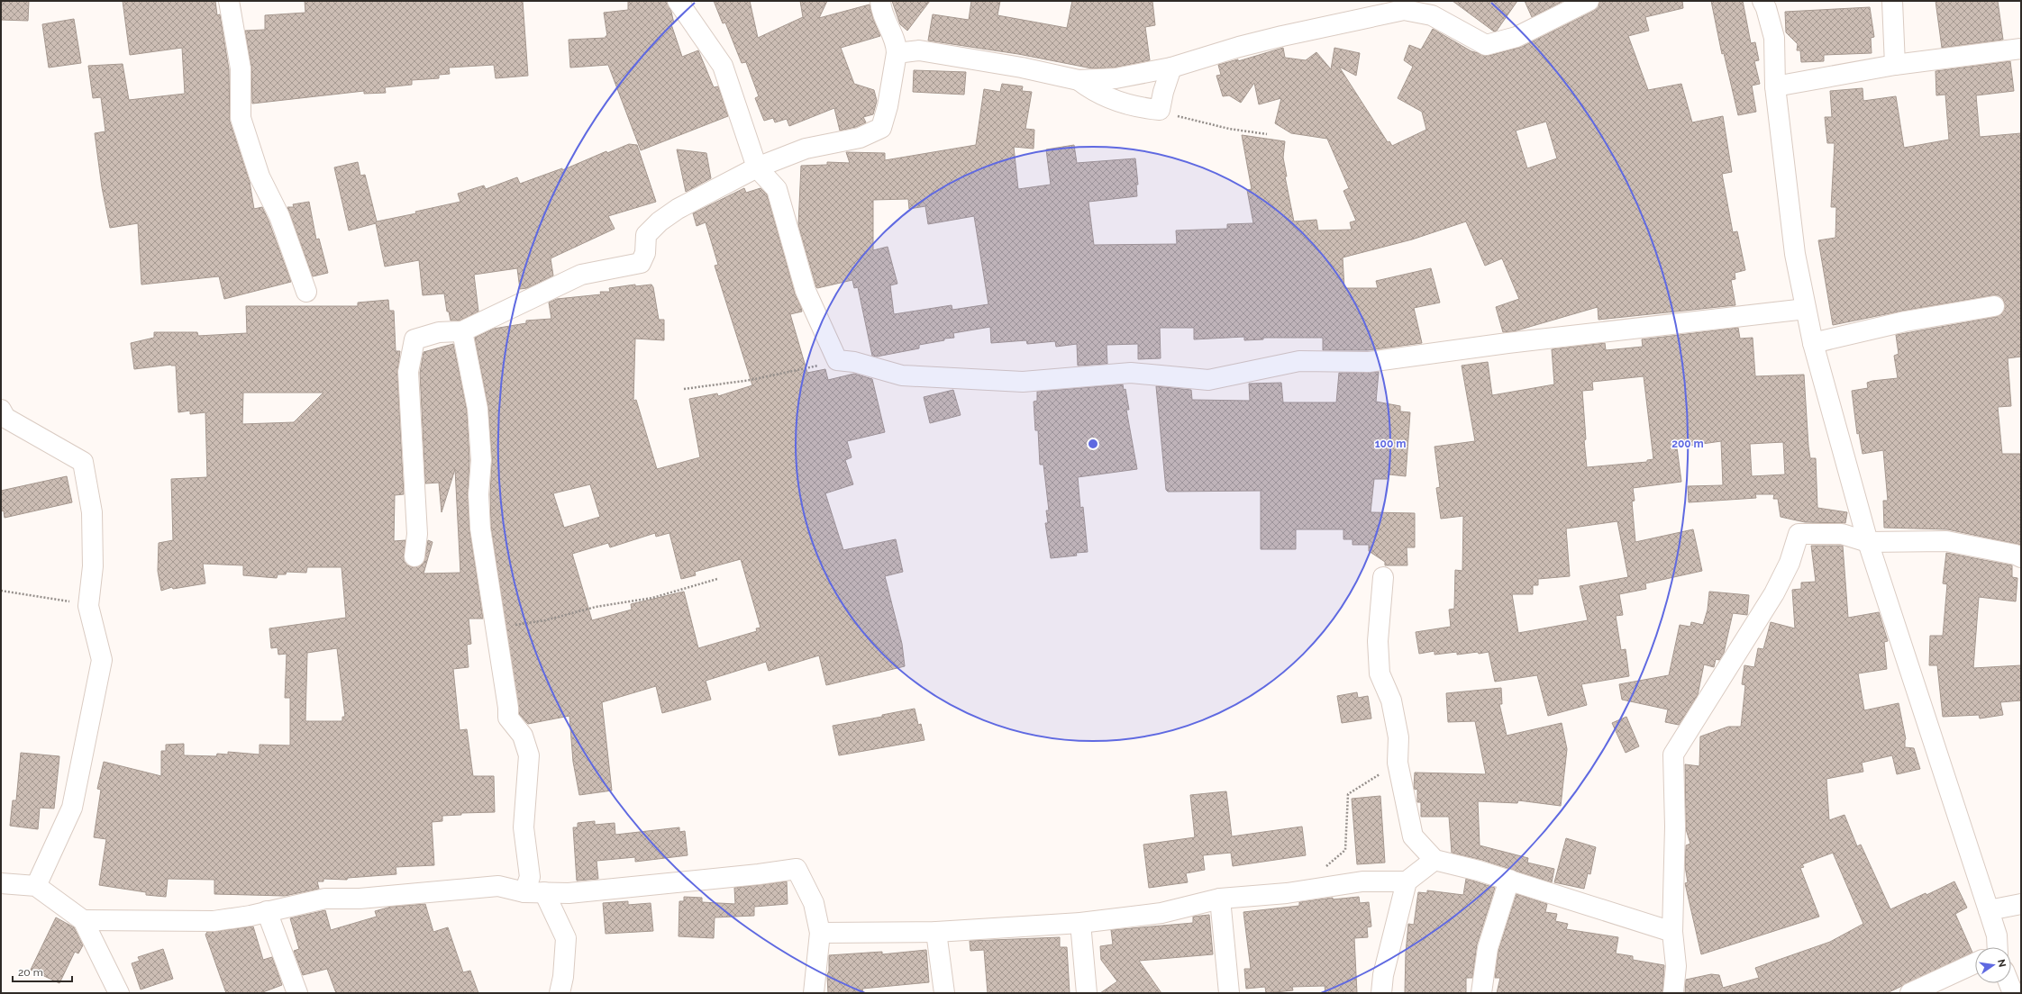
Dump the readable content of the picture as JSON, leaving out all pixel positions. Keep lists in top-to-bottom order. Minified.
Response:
{"scale_bar":"20 m","north":"right","rings":["100 m","200 m"]}
